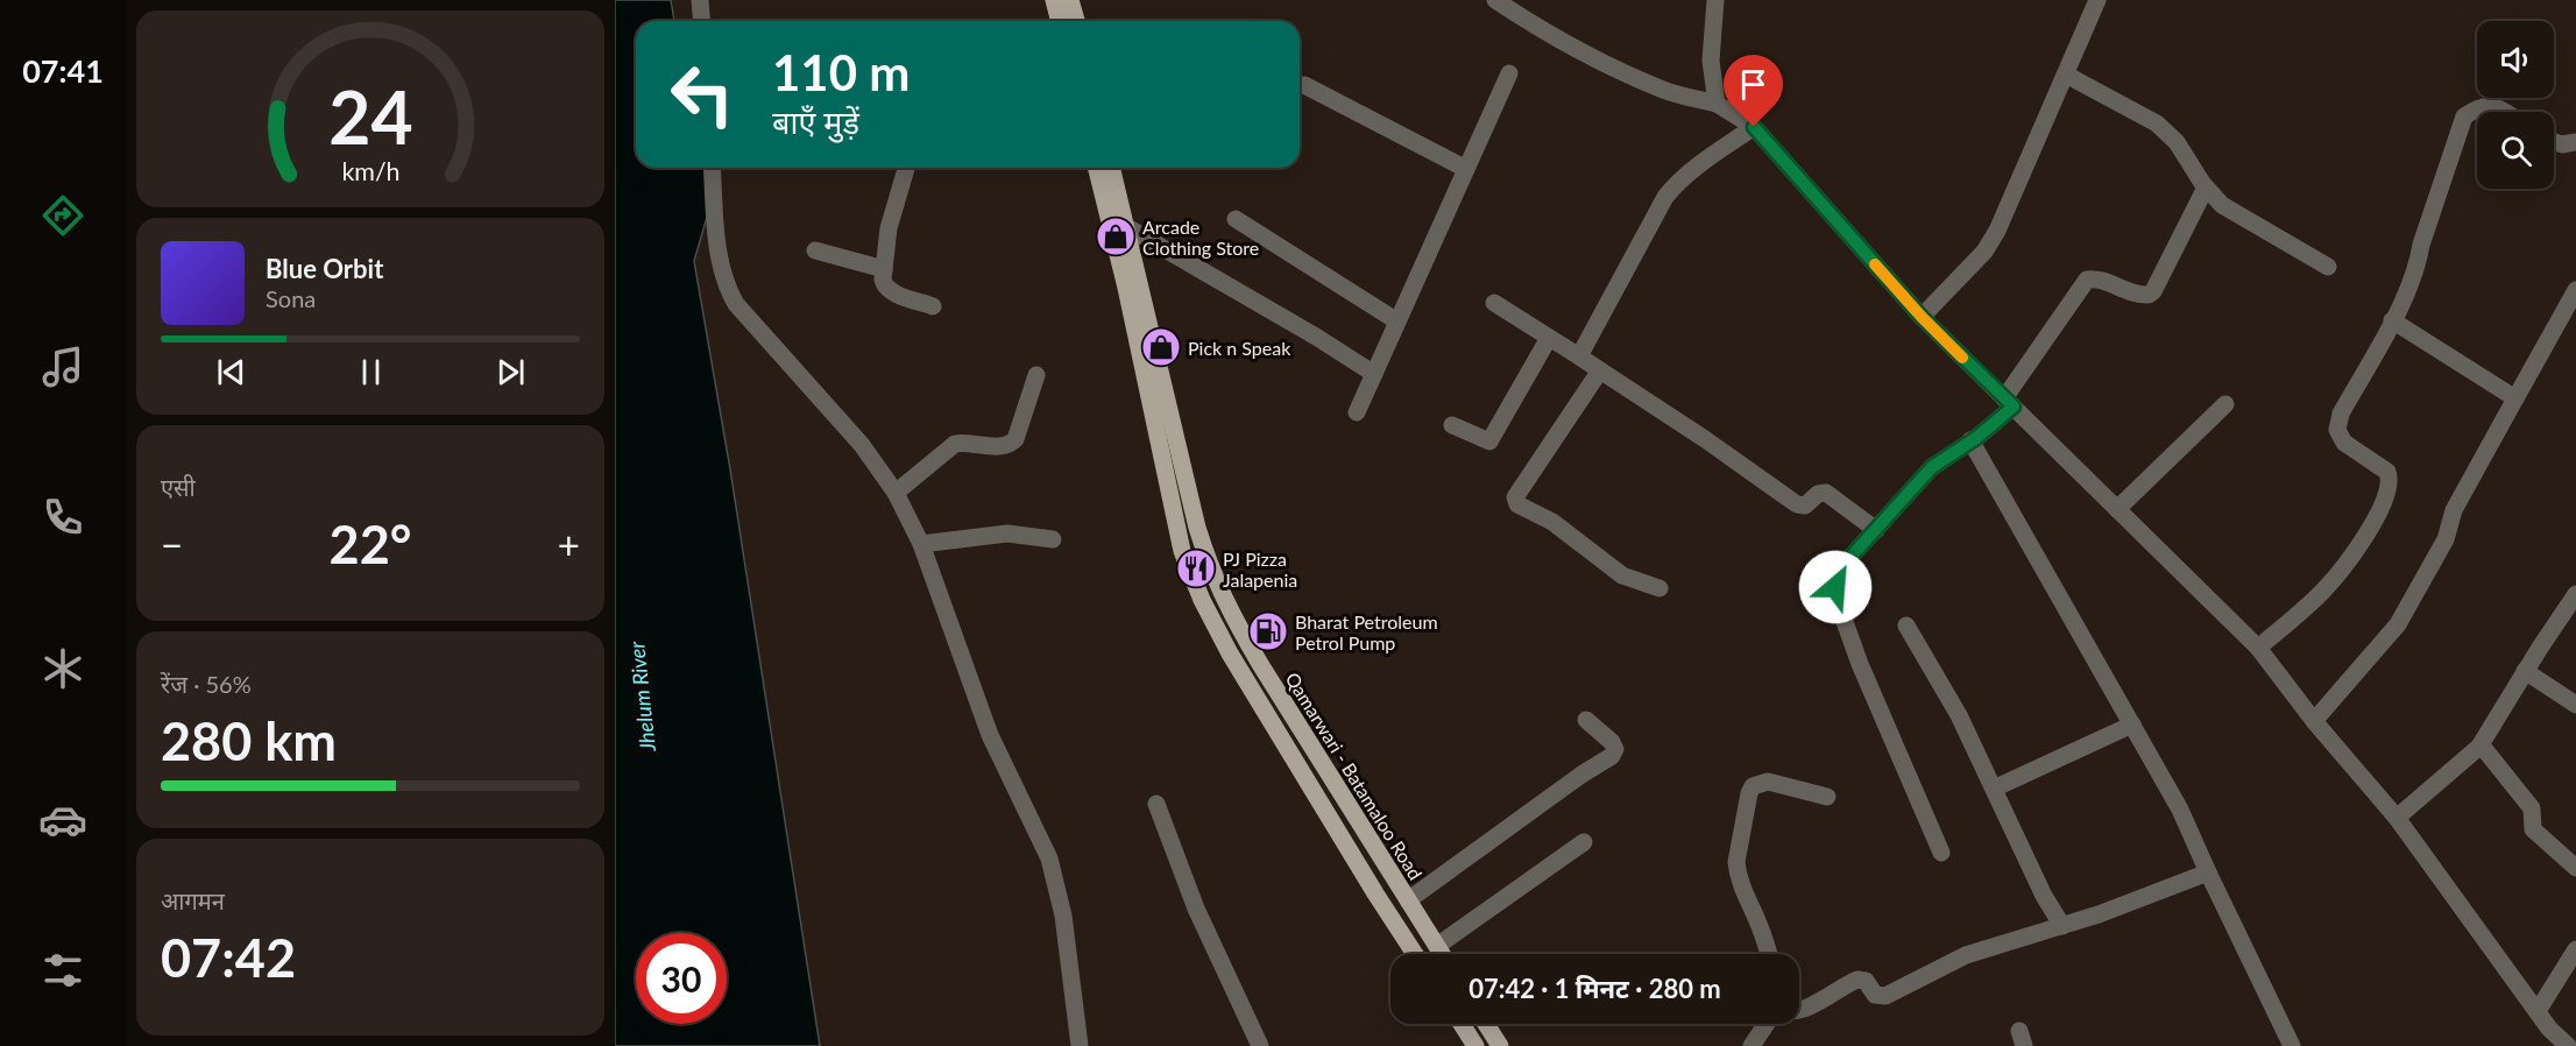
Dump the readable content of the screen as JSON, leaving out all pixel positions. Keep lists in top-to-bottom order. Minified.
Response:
{"streets":{"main road":["Qamarwari - Batamaloo Road"]},"water":["Jhelum River"],"places":{"shop":["Arcade Clothing Store","Pick n Speak"],"restaurant":["PJ Pizza Jalapenia"],"fuel station":["Bharat Petroleum Petrol Pump"]},"page":{"tabs":"07:41","turn":["110 m","बाएँ मुड़ें"],"song":["Blue Orbit","Sona"],"tile":["एसी",["रेंज · 56%","280 km"],["आगमन","07:42"]],"heat":["−","22°","+"],"limit":"30","trip":"07:42 · 1 मिनट · 280 m","gauge":["24","km/h"]}}
